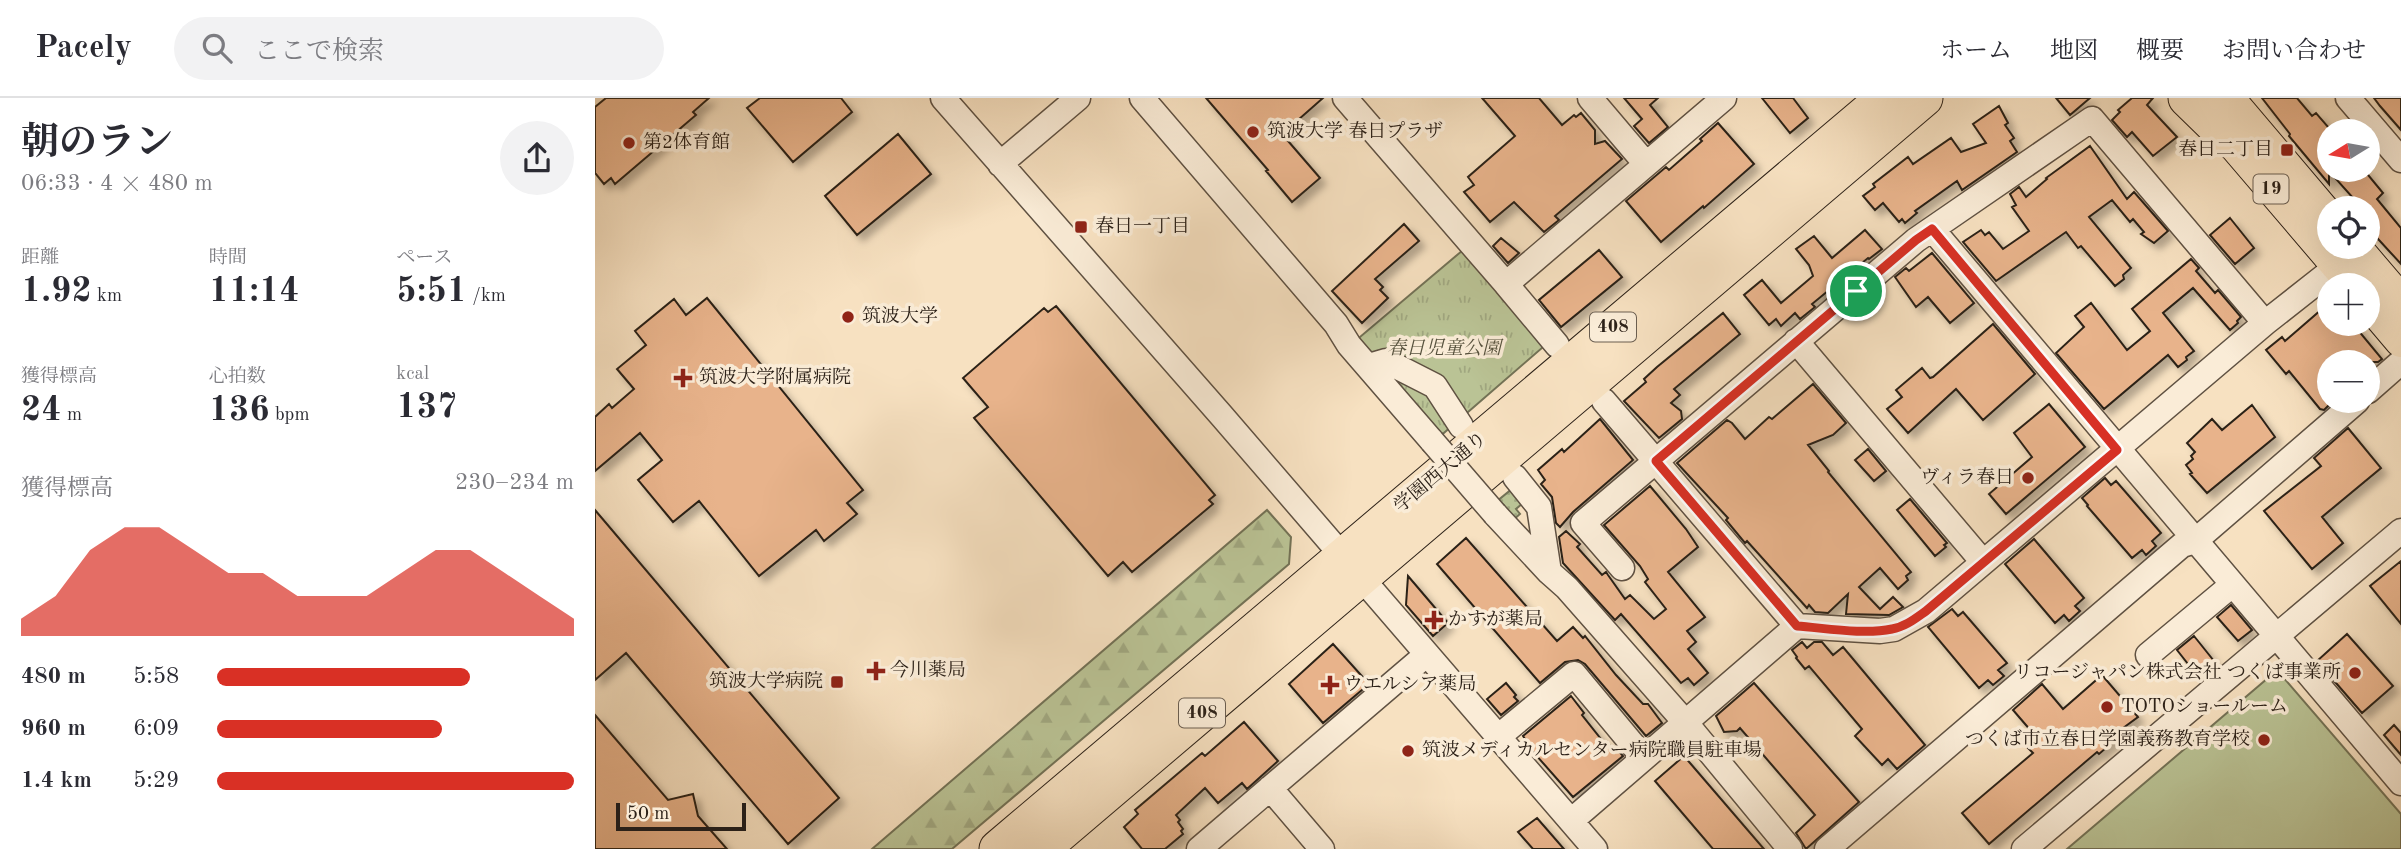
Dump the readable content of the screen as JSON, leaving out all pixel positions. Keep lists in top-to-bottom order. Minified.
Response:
{"streets":{"highway":["408","学園西大通り"],"main road":["19"]},"parks":["春日児童公園"],"places":{"other":["筑波大学 春日プラザ","第2体育館","筑波大学","ヴィラ春日","リコージャパン株式会社 つくば事業所","TOTOショールーム","つくば市立春日学園義務教育学校","筑波メディカルセンター病院職員駐車場"],"transit":["春日二丁目","春日一丁目","筑波大学病院"],"health":["筑波大学附属病院","かすが薬局","今川薬局","ウエルシア薬局"]},"scale_bar":"50 m","north":"left","page":{"header":"Pacely","search":"ここで検索","nav":["ホーム","地図","概要","お問い合わせ"],"heading":["朝のラン","06:33 · 4 × 480 m"],"map_buttons":["+","−"],"stats":[["距離","1.92 km"],["時間","11:14"],["ペース","5:51 /km"],["獲得標高","24 m"],["心拍数","136 bpm"],["kcal","137"]],"chart":["獲得標高","230–234 m"],"list":[{"name":"480 m","note":"5:58"},{"name":"960 m","note":"6:09"},{"name":"1.4 km","note":"5:29"}],"scale":"50 m"}}
